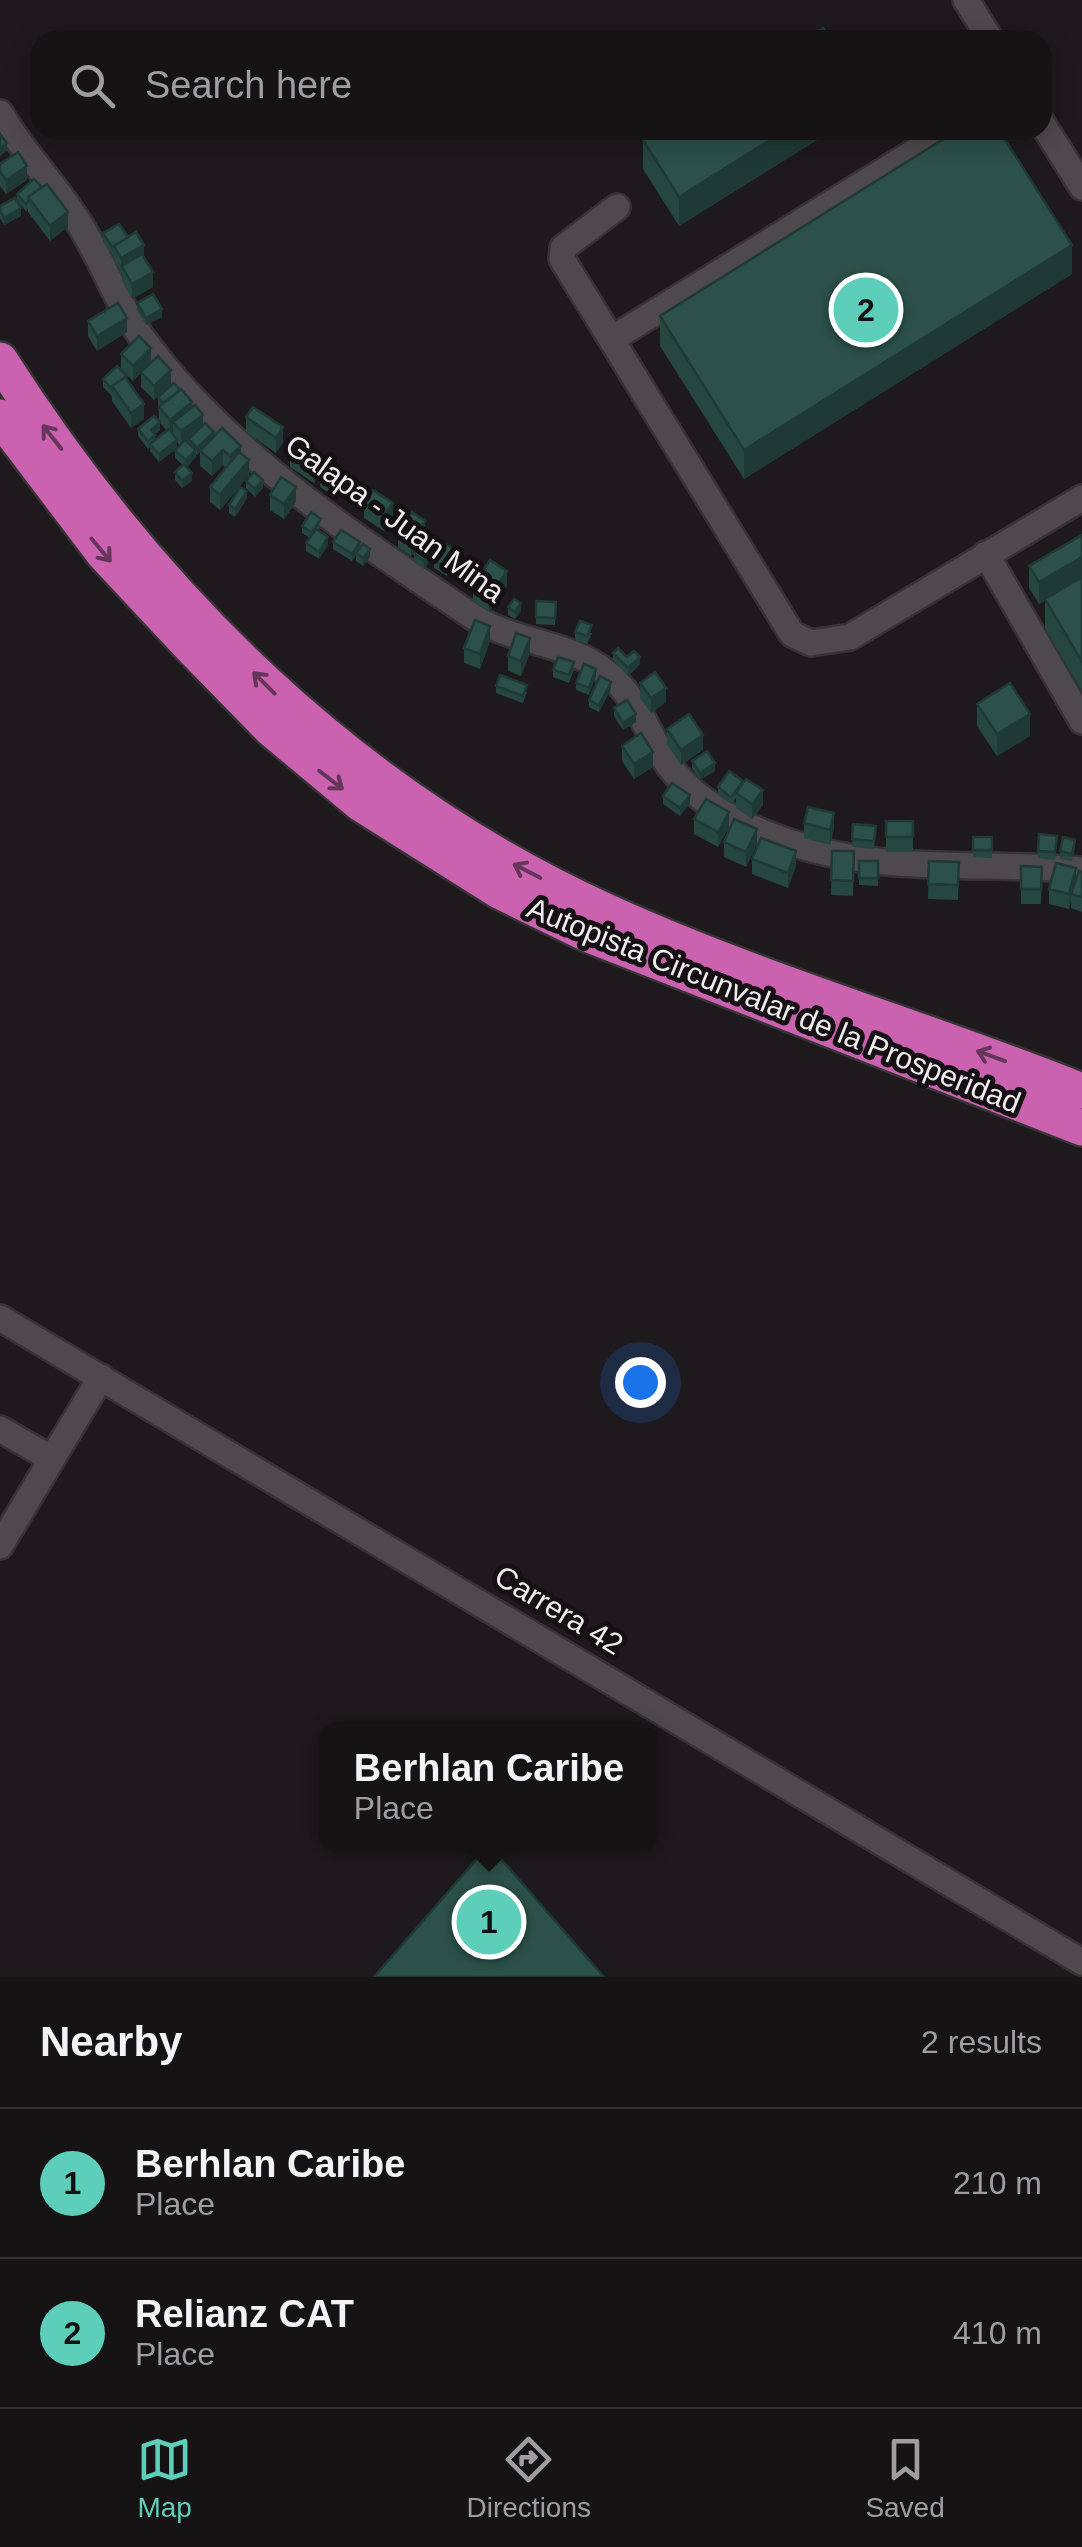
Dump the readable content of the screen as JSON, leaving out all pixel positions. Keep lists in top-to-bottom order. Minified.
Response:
{"streets":{"highway":["Autopista Circunvalar de la Prosperidad"],"street":["Galapa - Juan Mina","Carrera 42"]},"page":{"search":"Search here","pins":["2","1"],"popup":["Berhlan Caribe","Place"],"heading":["Nearby","2 results"],"list":[{"mark":"1","name":"Berhlan Caribe","note":"Place","value":"210 m"},{"mark":"2","name":"Relianz CAT","note":"Place","value":"410 m"}],"nav":["Map","Directions","Saved"]}}
